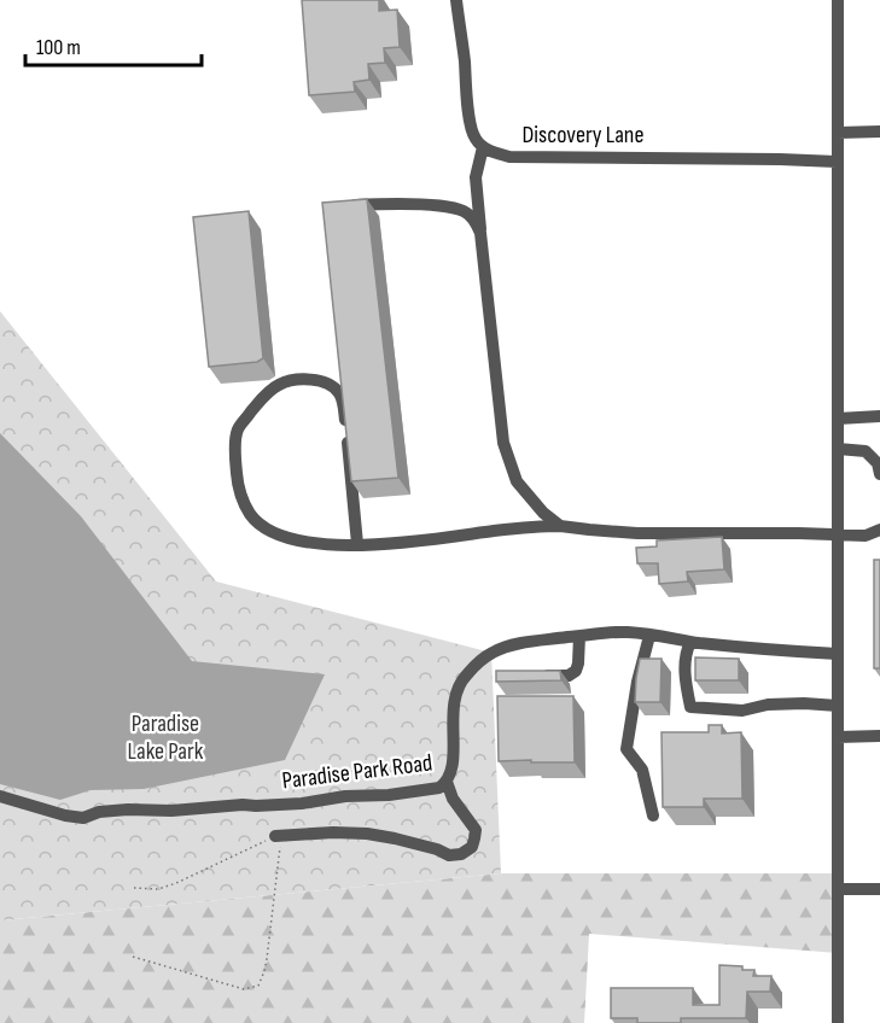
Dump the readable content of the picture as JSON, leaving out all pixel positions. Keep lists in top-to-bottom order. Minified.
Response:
{"streets":{"street":["Discovery Lane","Paradise Park Road"]},"parks":["Paradise Lake Park"],"scale_bar":"100 m"}
